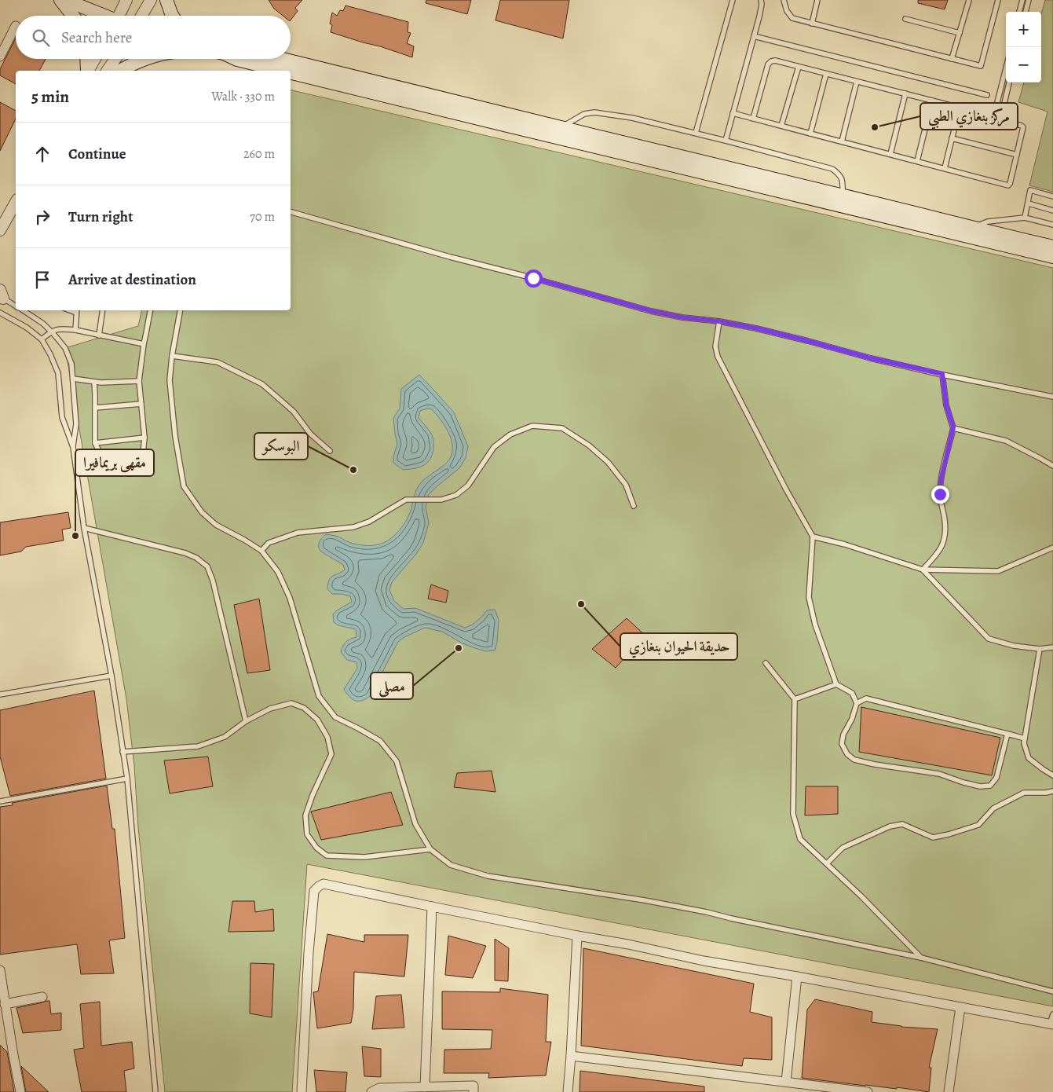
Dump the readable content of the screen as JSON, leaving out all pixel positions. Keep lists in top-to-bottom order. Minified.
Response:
{"places":["مركز بنغازي الطبي","البوسكو","مقهى بريمافيرا","حديقة الحيوان بنغازي","مصلى"],"page":{"map_buttons":["+","−"],"search":"Search here","heading":["5 min","Walk · 330 m"],"list":[["Continue","260 m"],["Turn right","70 m"],"Arrive at destination"]}}
